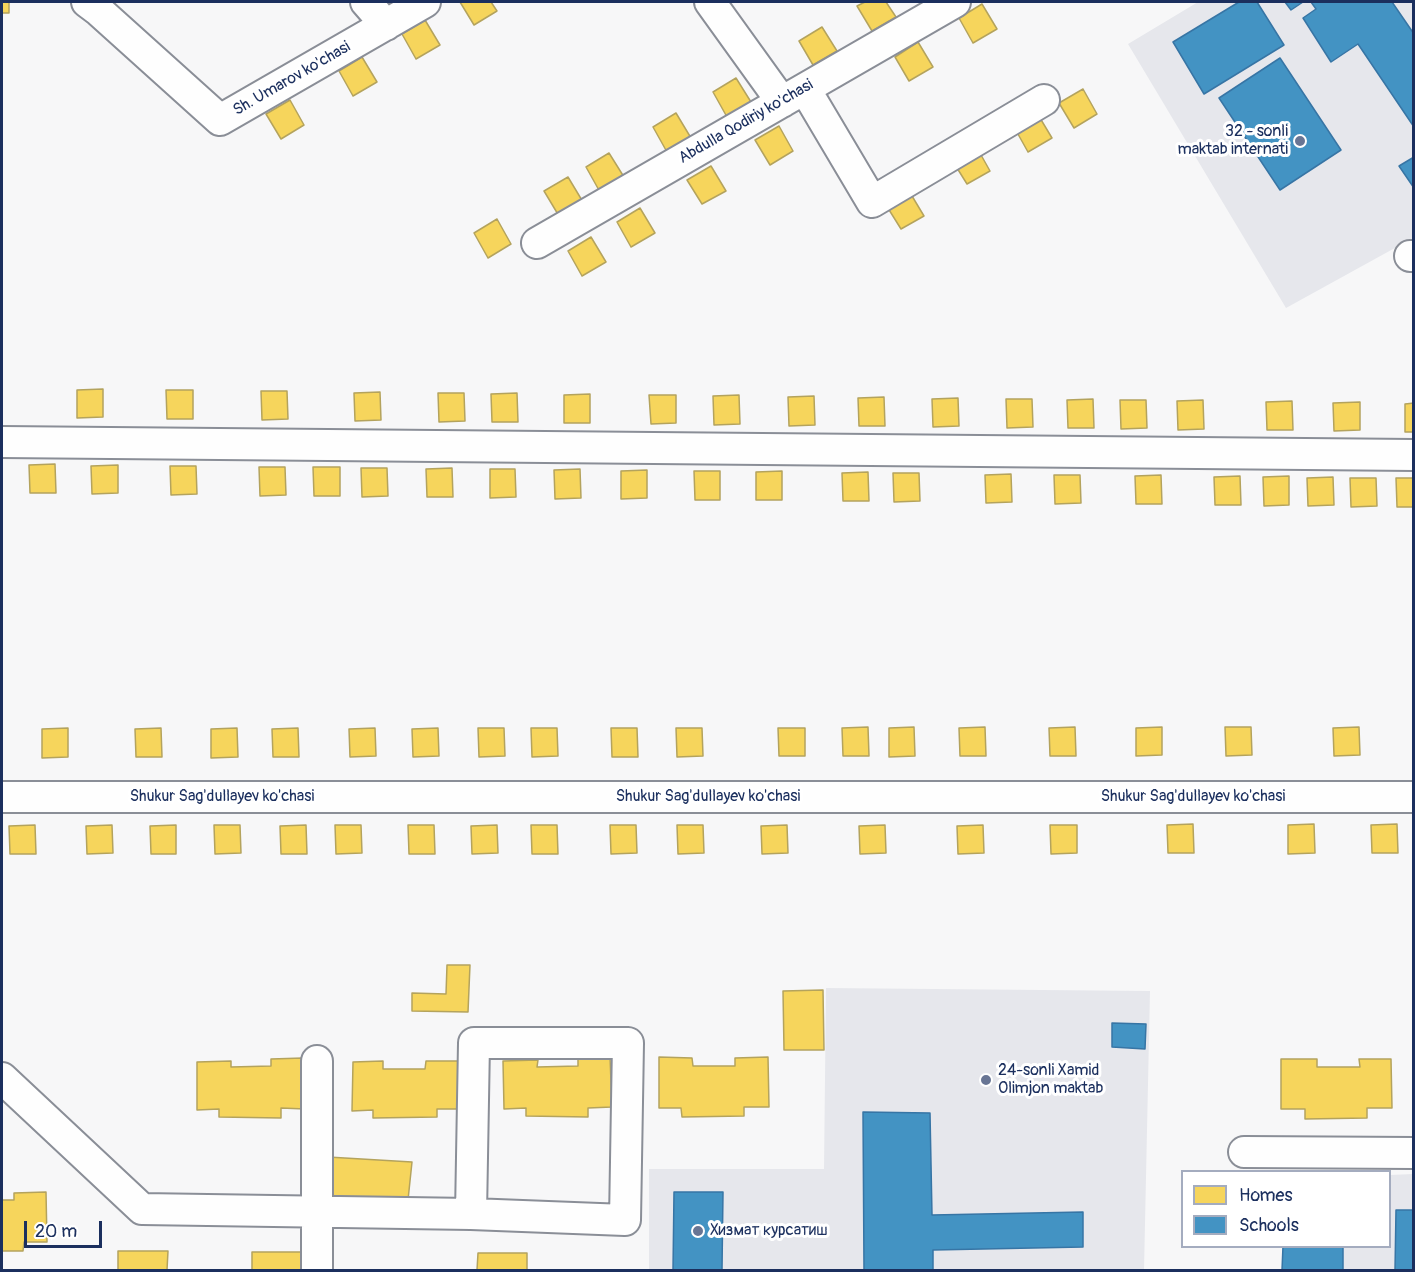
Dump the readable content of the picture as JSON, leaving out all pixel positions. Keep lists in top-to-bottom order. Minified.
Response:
{"streets":{"street":["Sh. Umarov ko'chasi","Abdulla Qodiriy ko'chasi","Shukur Sag'dullayev ko'chasi"]},"places":["32 - sonli maktab internati","24-sonli Xamid Olimjon maktab","Хизмат курсатиш"],"legend":["Homes","Schools"],"scale_bar":"20 m"}
